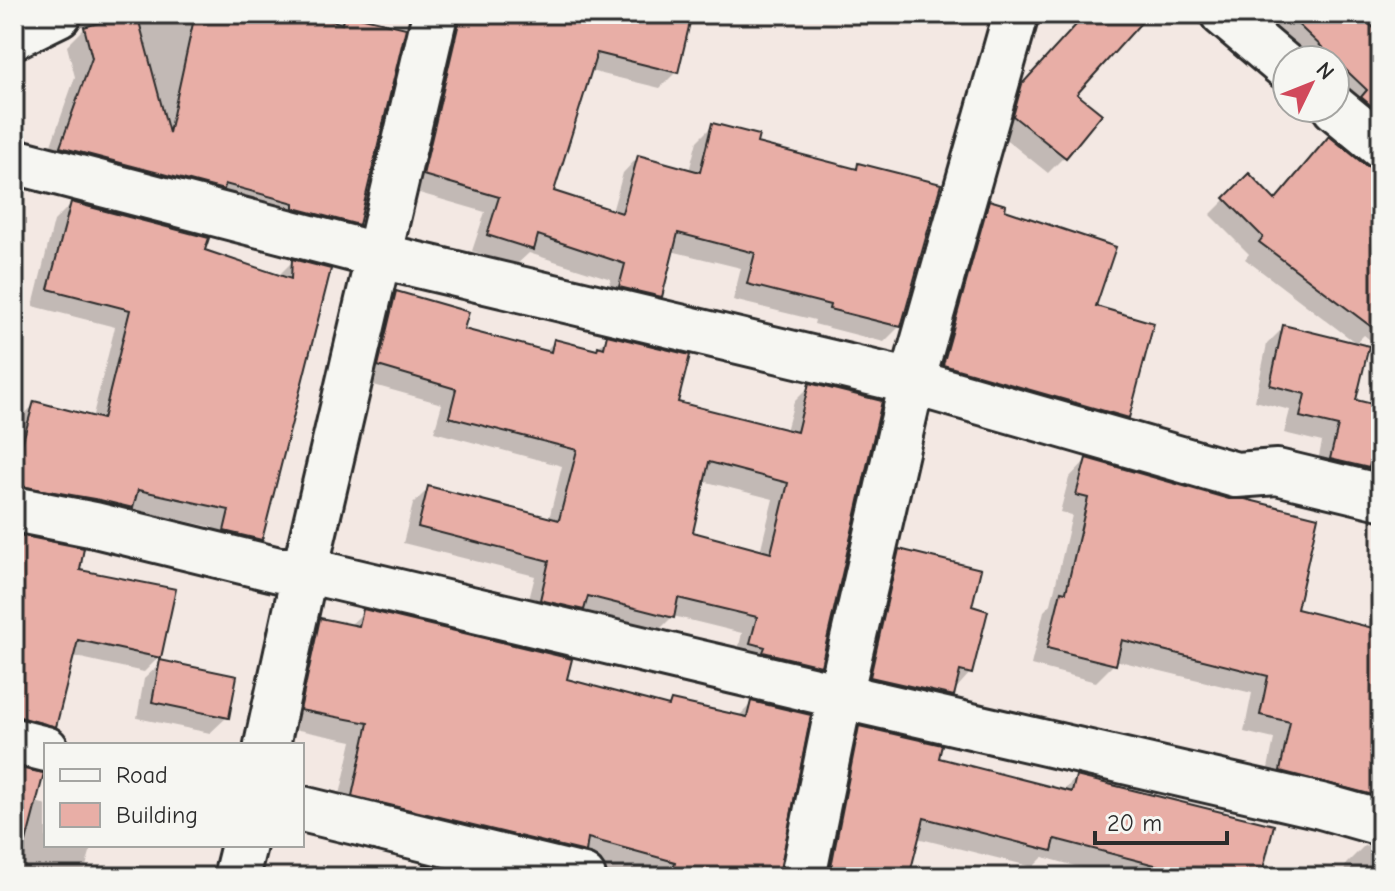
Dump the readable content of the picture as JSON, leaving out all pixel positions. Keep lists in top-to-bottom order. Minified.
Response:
{"legend":["Road","Building"],"scale_bar":"20 m","north":"top right"}
